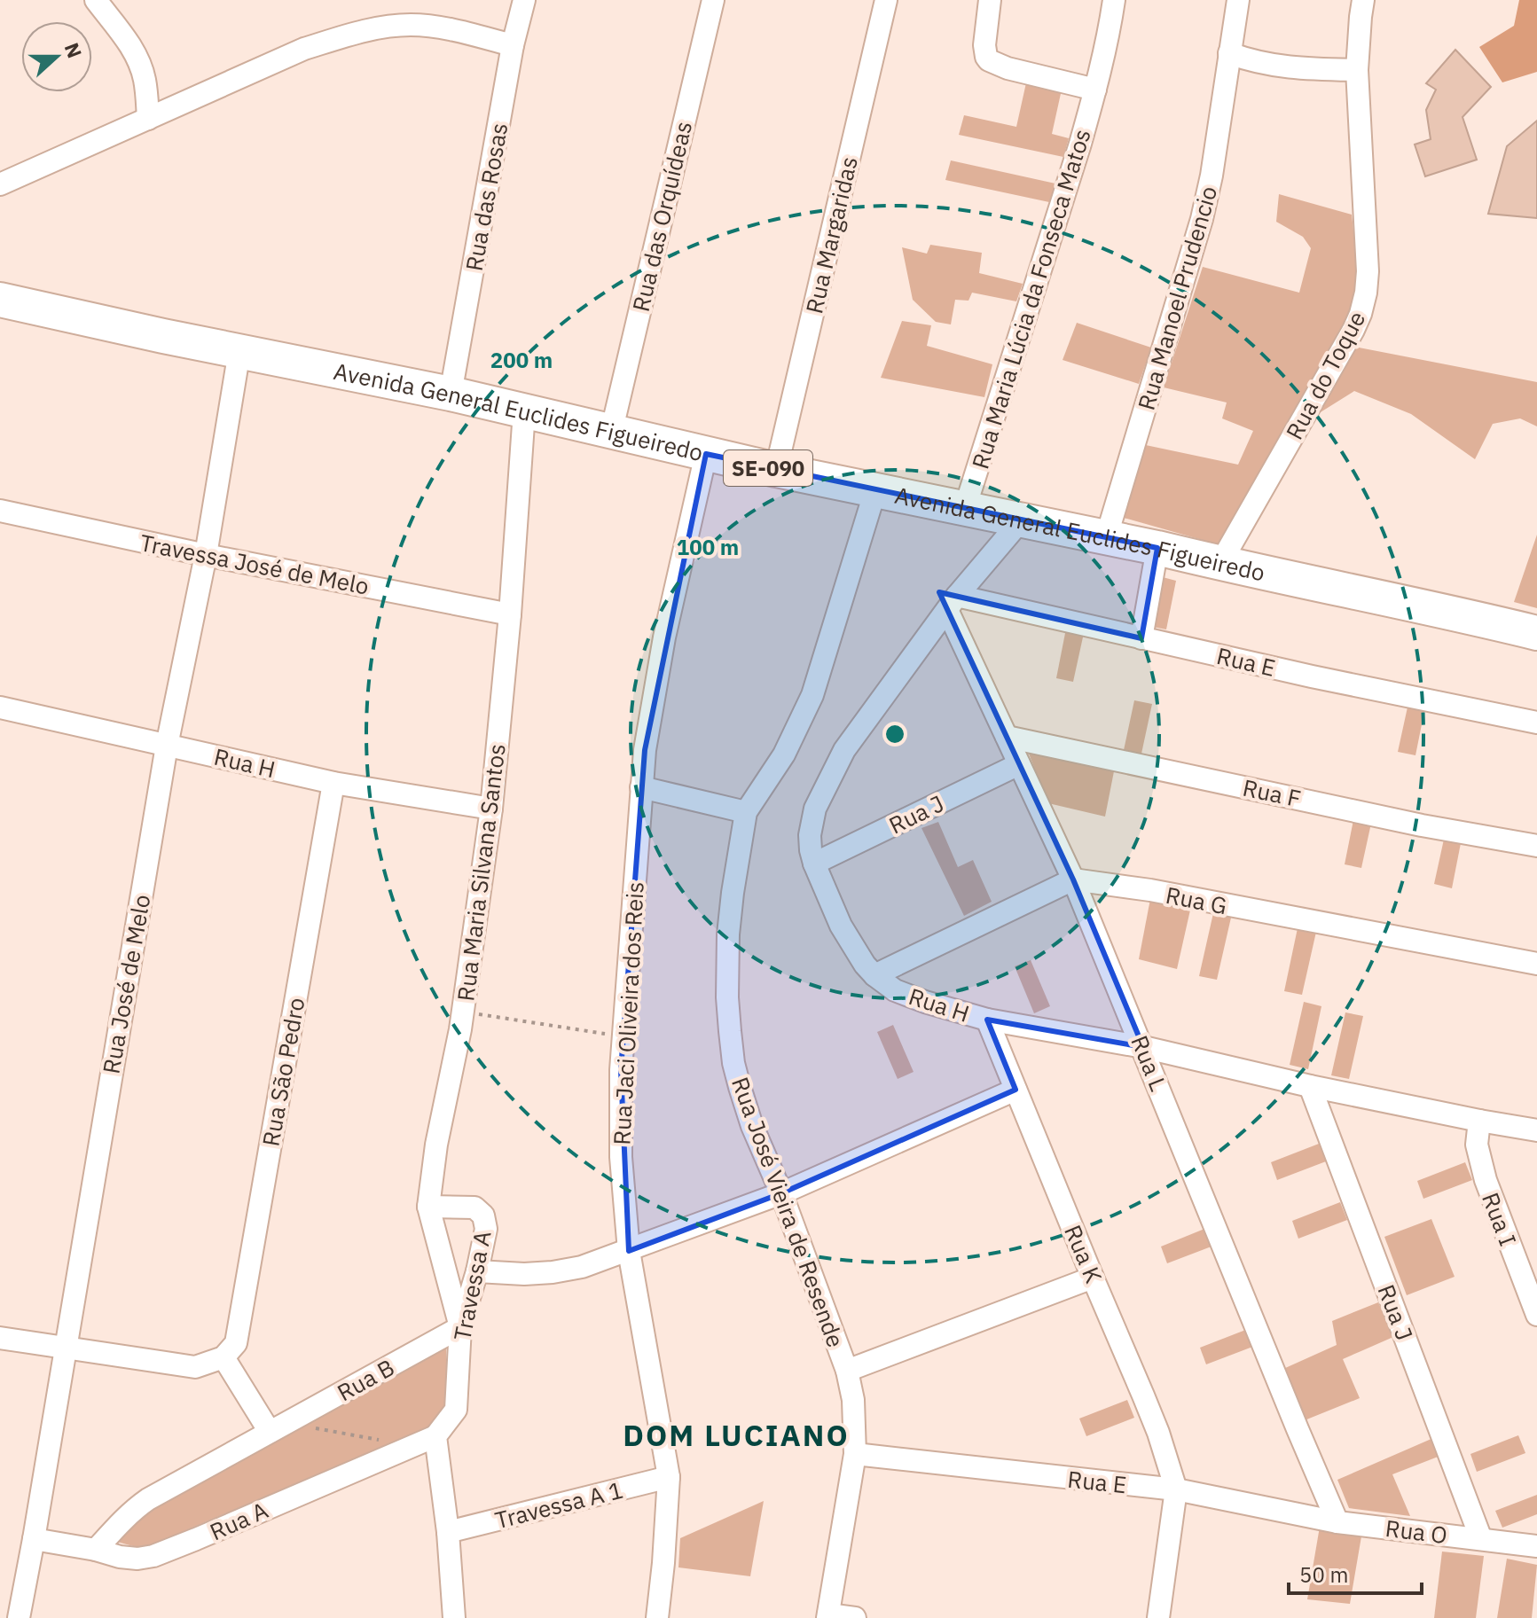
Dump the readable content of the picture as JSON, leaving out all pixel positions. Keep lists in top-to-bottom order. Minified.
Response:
{"streets":{"main road":["Avenida General Euclides Figueiredo","SE-090"],"street":["Rua das Rosas","Rua das Orquídeas","Rua Margaridas","Rua Manoel Prudencio","Rua Maria Lúcia da Fonseca Matos","Rua do Toque","Travessa José de Melo","Rua E","Rua H","Rua F","Rua J","Rua Maria Silvana Santos","Rua G","Rua José de Melo","Rua Jaci Oliveira dos Reis","Rua L","Rua São Pedro","Rua José Vieira de Resende","Rua I","Rua K","Travessa A","Rua B","Travessa A 1","Rua A","Rua O"]},"crossings":[["Rua das Rosas","Avenida General Euclides Figueiredo"],["Rua das Orquídeas","Avenida General Euclides Figueiredo"],["Rua Margaridas","Avenida General Euclides Figueiredo"],["Rua Manoel Prudencio","Avenida General Euclides Figueiredo"],["Rua Maria Lúcia da Fonseca Matos","Avenida General Euclides Figueiredo"],["Rua do Toque","Avenida General Euclides Figueiredo"],["Avenida General Euclides Figueiredo","Rua H"],["Avenida General Euclides Figueiredo","Rua Maria Silvana Santos"],["Avenida General Euclides Figueiredo","Rua José de Melo"],["Avenida General Euclides Figueiredo","Rua Jaci Oliveira dos Reis"],["Avenida General Euclides Figueiredo","Rua José Vieira de Resende"],["Travessa José de Melo","Rua Maria Silvana Santos"],["Travessa José de Melo","Rua José de Melo"],["Rua E","Rua H"],["Rua E","Rua L"],["Rua E","Rua José Vieira de Resende"],["Rua E","Rua K"],["Rua E","Rua O"],["Rua H","Rua J"],["Rua H","Rua Maria Silvana Santos"],["Rua H","Rua José de Melo"],["Rua H","Rua L"],["Rua H","Rua São Pedro"],["Rua H","Rua I"],["Rua H","Rua K"],["Rua F","Rua L"],["Rua J","Rua L"],["Rua J","Rua O"],["Rua Maria Silvana Santos","Travessa A"],["Rua Maria Silvana Santos","Rua B"],["Rua G","Rua L"],["Rua José de Melo","Rua A"],["Rua Jaci Oliveira dos Reis","Travessa A 1"],["Rua L","Rua O"],["Travessa A","Rua B"],["Travessa A","Rua A"],["Rua B","Rua A"]],"districts":["DOM LUCIANO"],"scale_bar":"50 m","north":"right","rings":["200 m","100 m"]}
